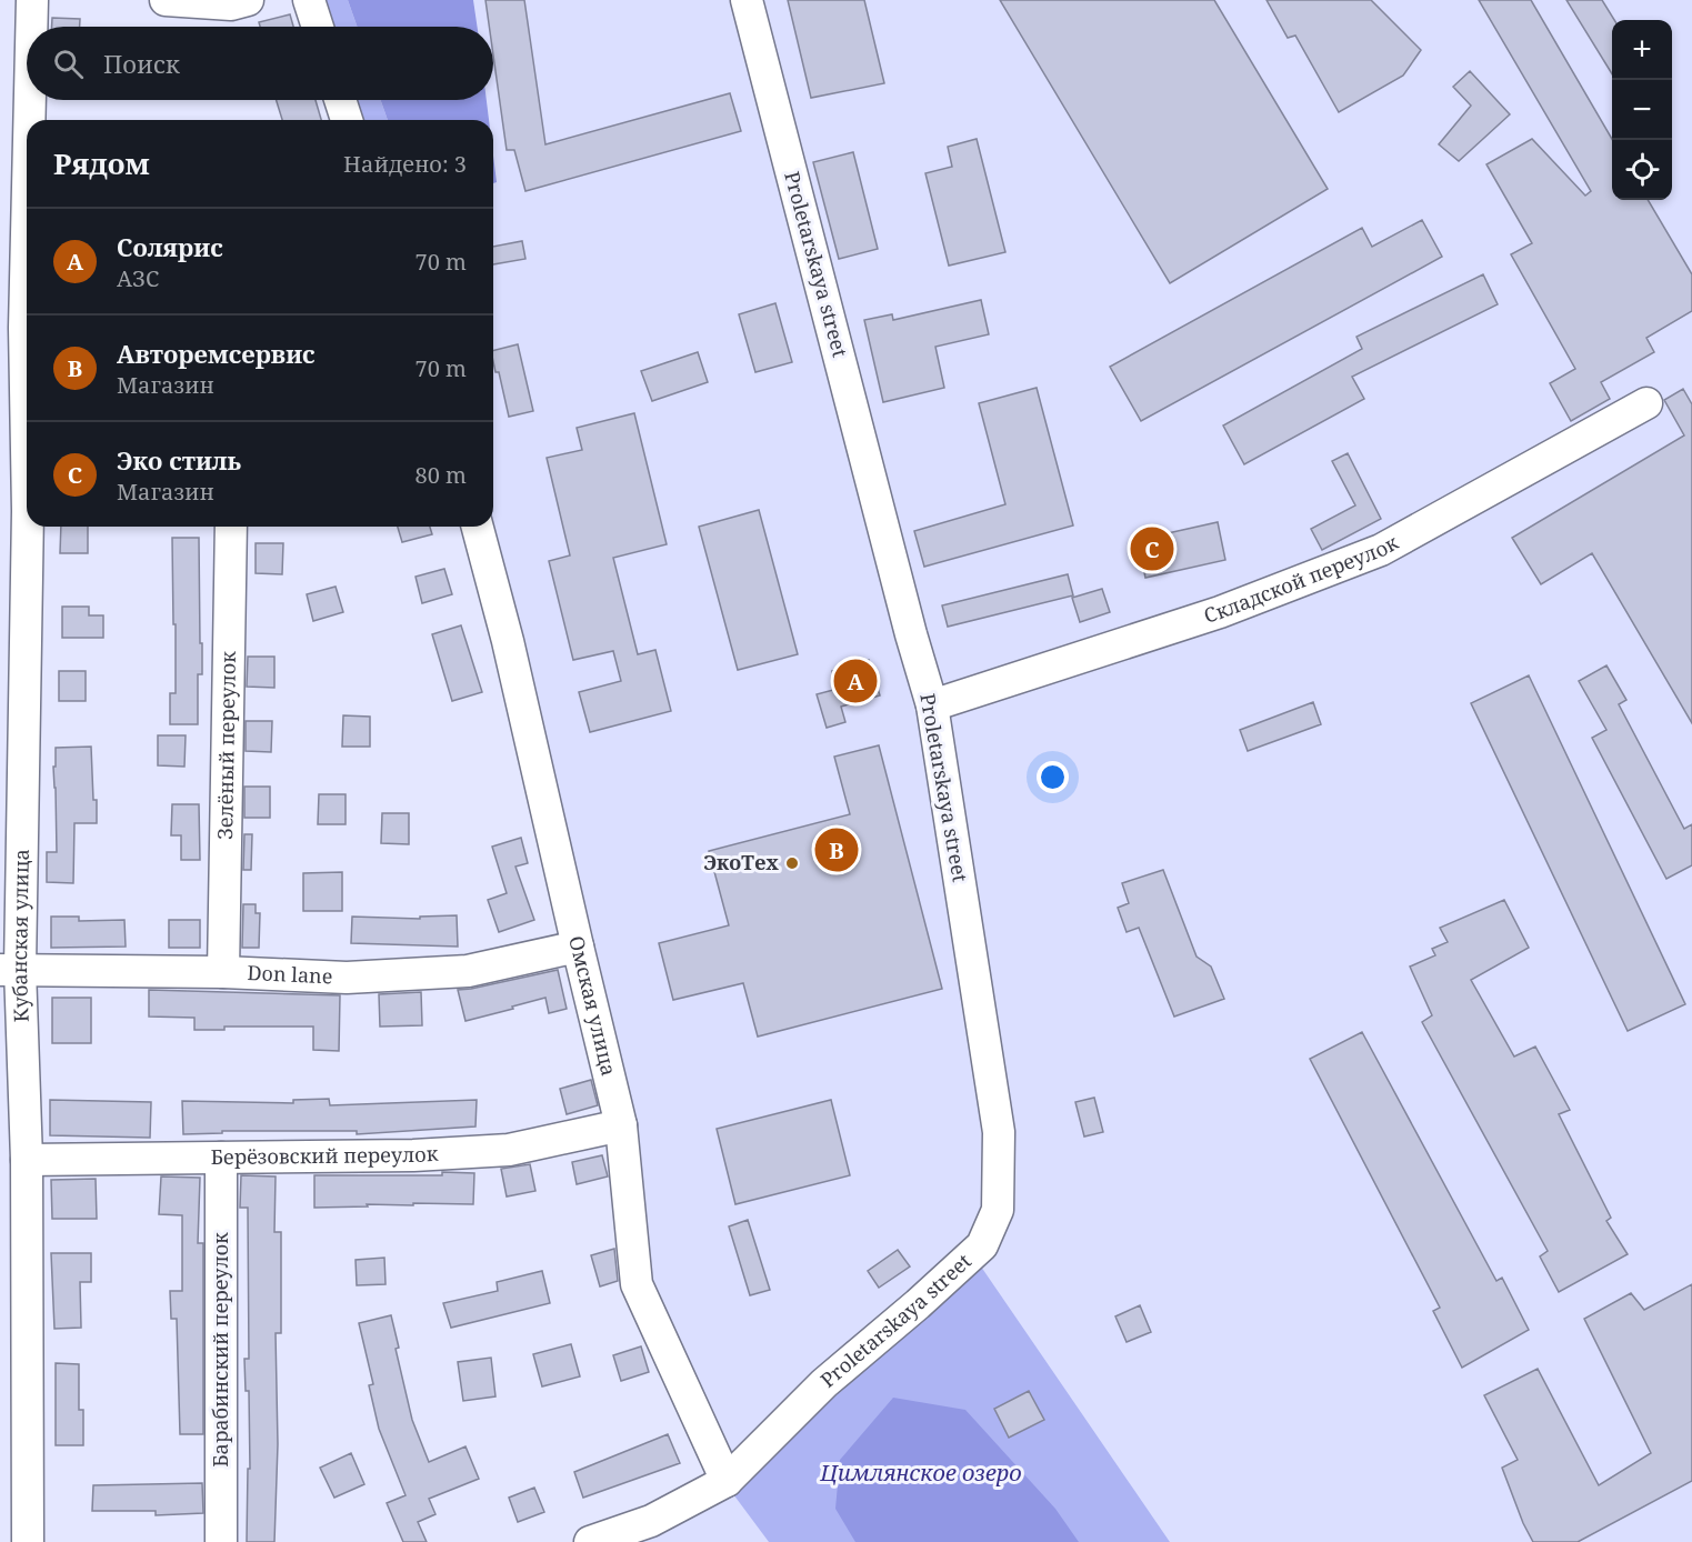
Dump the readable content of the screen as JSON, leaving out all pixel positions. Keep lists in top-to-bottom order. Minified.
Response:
{"streets":{"street":["Proletarskaya street","Складской переулок","Зелёный переулок","Кубанская улица","Don lane","Омская улица","Берёзовский переулок","Барабинский переулок"]},"crossings":[["Proletarskaya street","Складской переулок"],["Proletarskaya street","Омская улица"],["Зелёный переулок","Don lane"],["Кубанская улица","Don lane"],["Кубанская улица","Берёзовский переулок"],["Don lane","Омская улица"],["Омская улица","Берёзовский переулок"],["Берёзовский переулок","Барабинский переулок"]],"water":["Цимлянское озеро"],"places":["ЭкоТех"],"page":{"map_buttons":["+","−"],"search":"Поиск","heading":["Рядом","Найдено: 3"],"list":[{"mark":"A","name":"Солярис","note":"АЗС","value":"70 m"},{"mark":"B","name":"Авторемсервис","note":"Магазин","value":"70 m"},{"mark":"C","name":"Эко стиль","note":"Магазин","value":"80 m"}],"pins":["C","A","B"]}}
